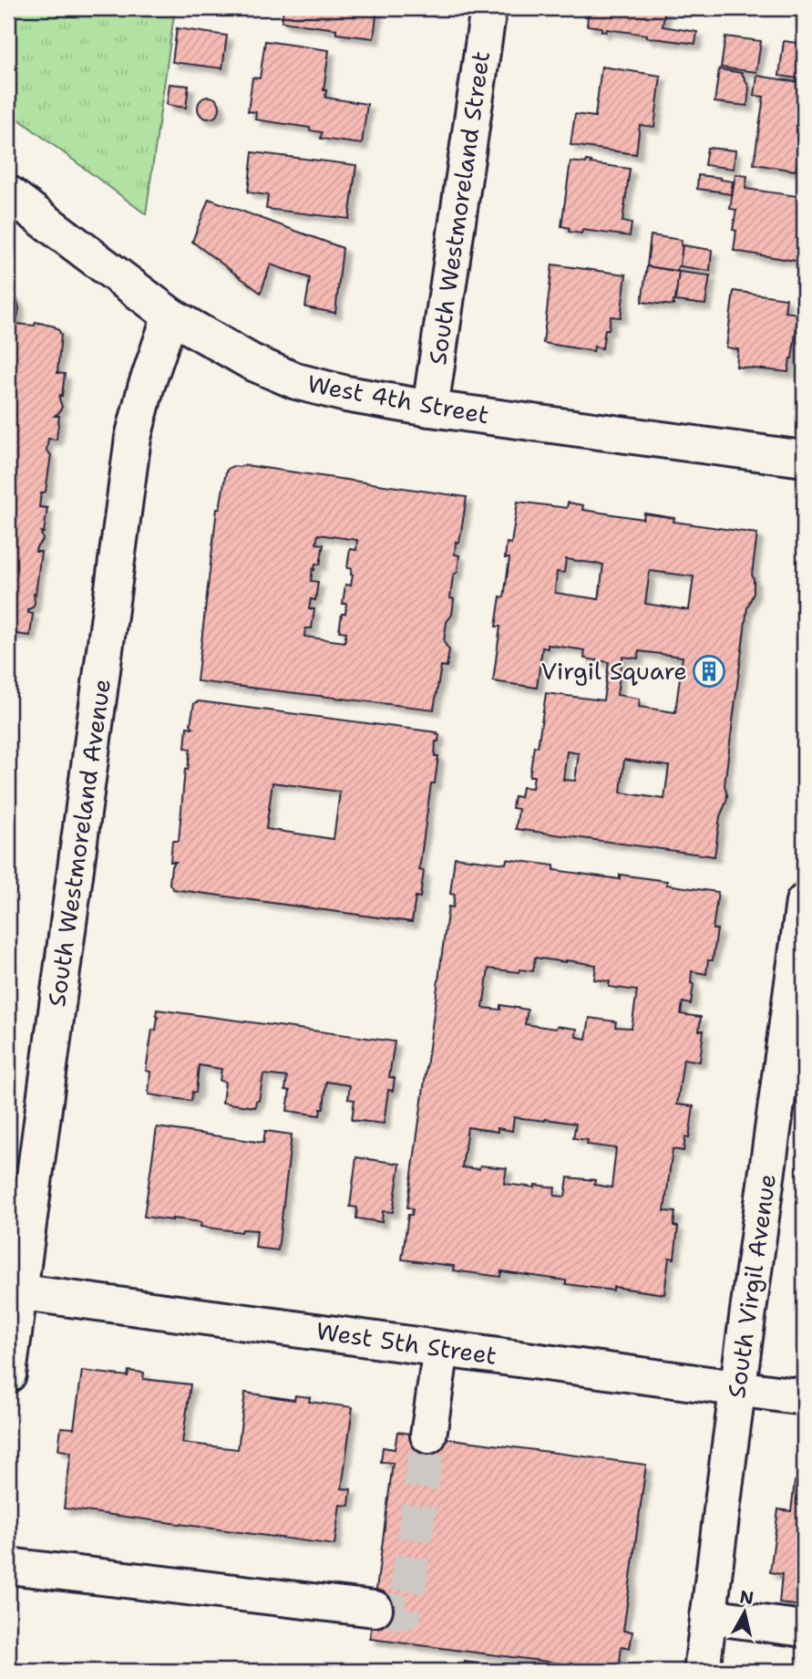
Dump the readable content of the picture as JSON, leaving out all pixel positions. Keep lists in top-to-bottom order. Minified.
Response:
{"streets":{"street":["South Westmoreland Street","West 4th Street","South Westmoreland Avenue","South Virgil Avenue","West 5th Street"]},"crossings":[["South Westmoreland Street","West 4th Street"],["West 4th Street","South Westmoreland Avenue"],["South Westmoreland Avenue","West 5th Street"],["South Virgil Avenue","West 5th Street"]],"places":{"building":["Virgil Square"]},"north":"top"}
